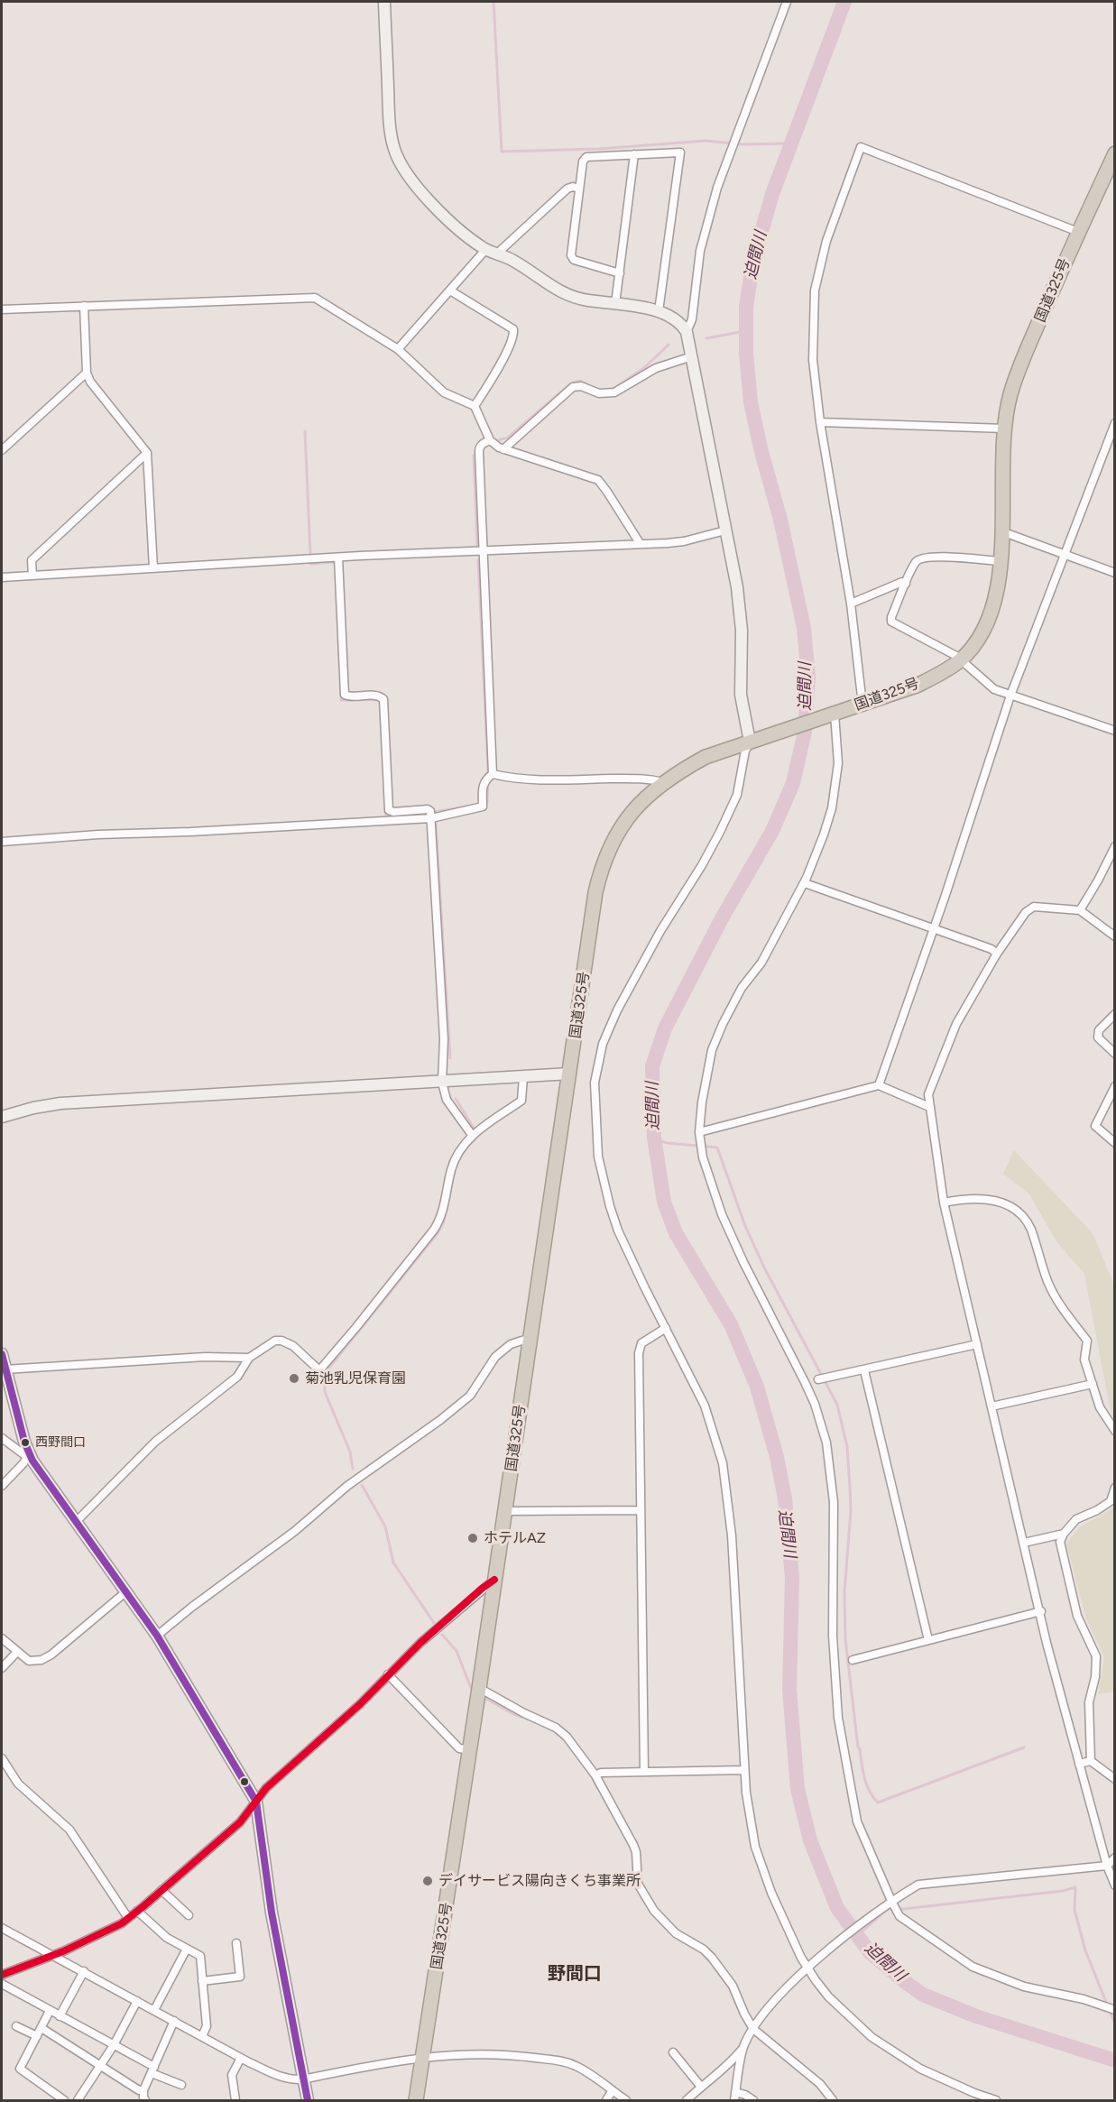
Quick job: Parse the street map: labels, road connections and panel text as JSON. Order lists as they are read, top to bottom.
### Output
{
  "streets": {
    "highway": ["国道325号"]
  },
  "districts": ["野間口"],
  "water": ["迫間川"],
  "places": [
    "菊池乳児保育園",
    "西野間口",
    "ホテルAZ",
    "デイサービス陽向きくち事業所"
  ]
}
